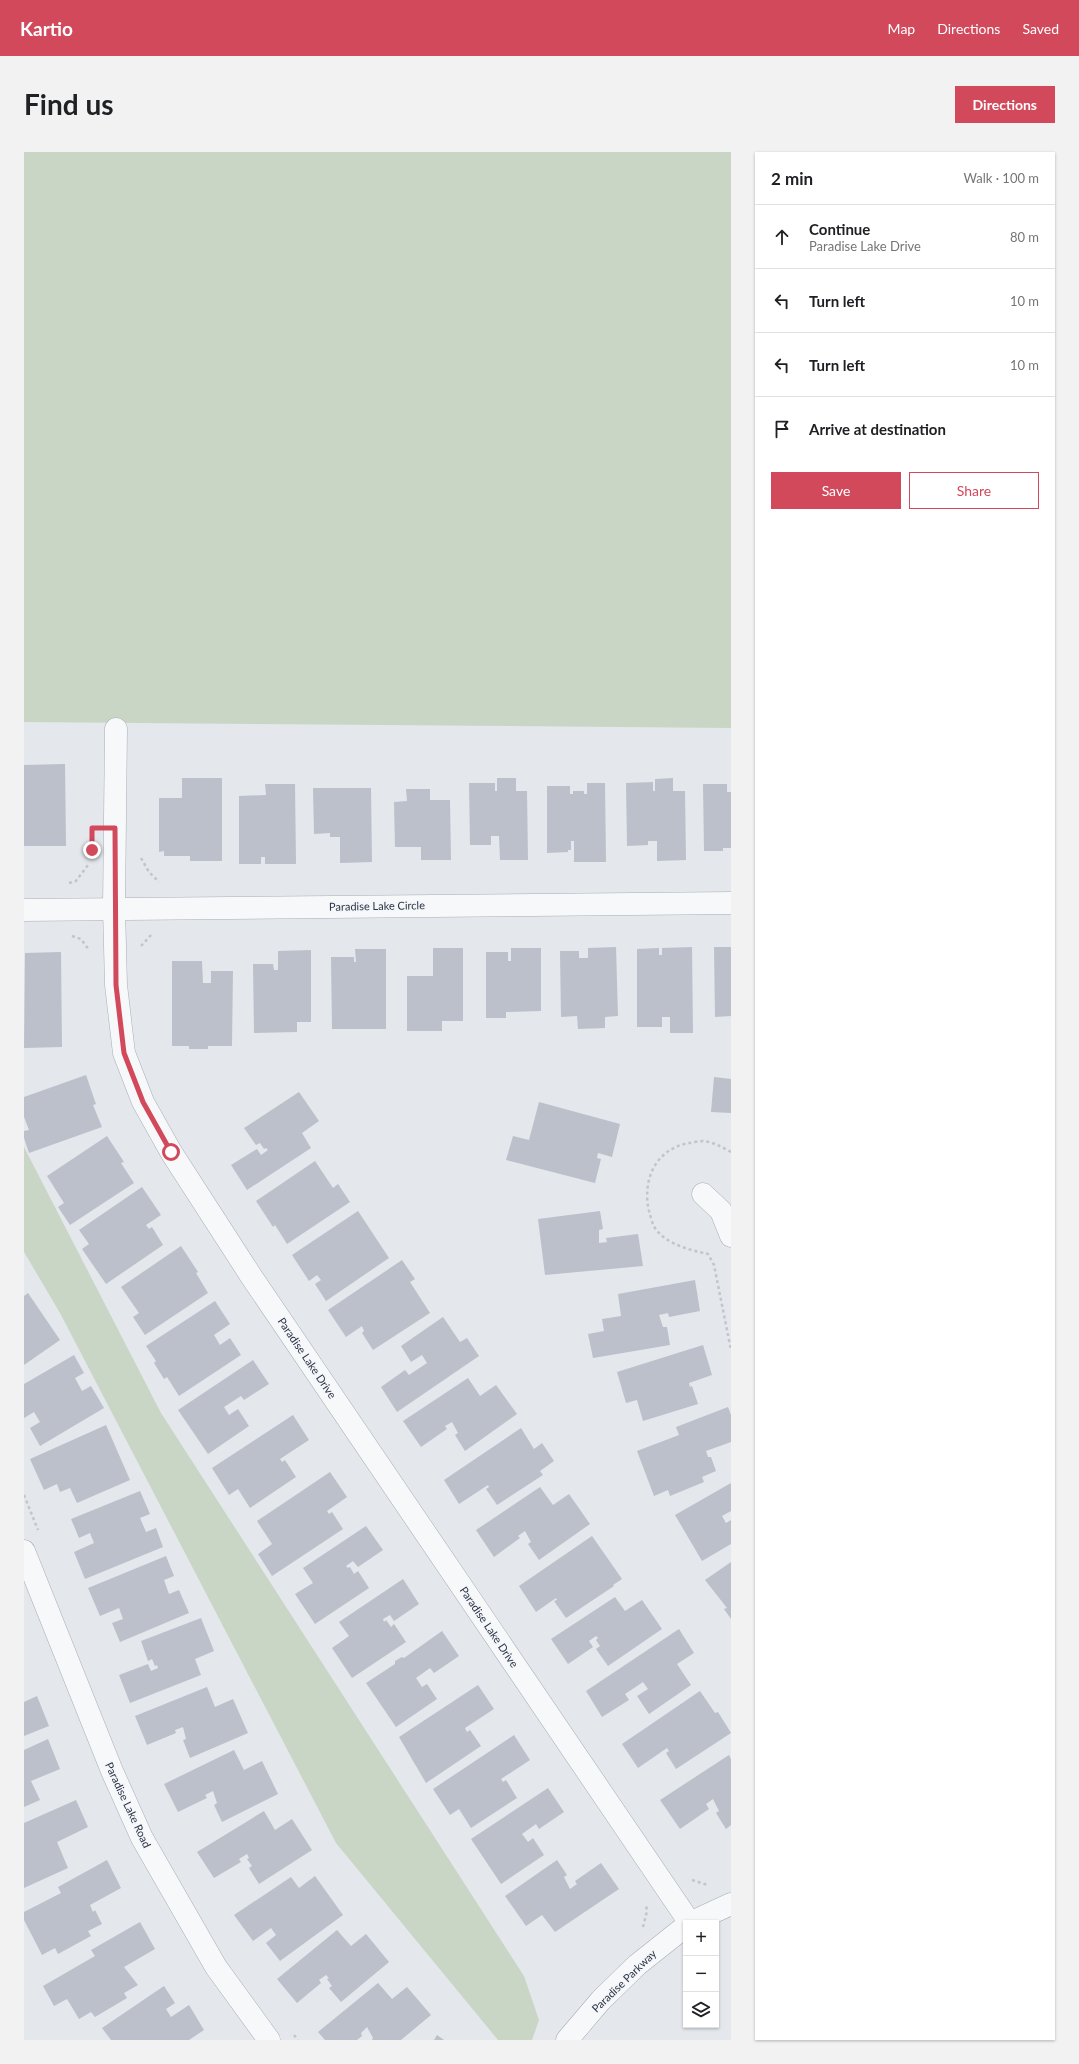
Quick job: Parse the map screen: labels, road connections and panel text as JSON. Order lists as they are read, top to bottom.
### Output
{
  "streets": {
    "street": [
      "Paradise Lake Circle",
      "Paradise Lake Drive",
      "Paradise Lake Road",
      "Paradise Parkway"
    ]
  },
  "crossings": [
    ["Paradise Lake Circle", "Paradise Lake Drive"]
  ],
  "page": {
    "header": "Kartio",
    "nav": ["Map", "Directions", "Saved"],
    "buttons": [
      "Directions",
      ["Save", "Share"]
    ],
    "title": "Find us",
    "heading": ["2 min", "Walk · 100 m"],
    "list": [
      ["Continue", "Paradise Lake Drive", "80 m"],
      ["Turn left", "10 m"],
      ["Turn left", "10 m"],
      "Arrive at destination"
    ],
    "map_buttons": ["+", "−"]
  }
}
